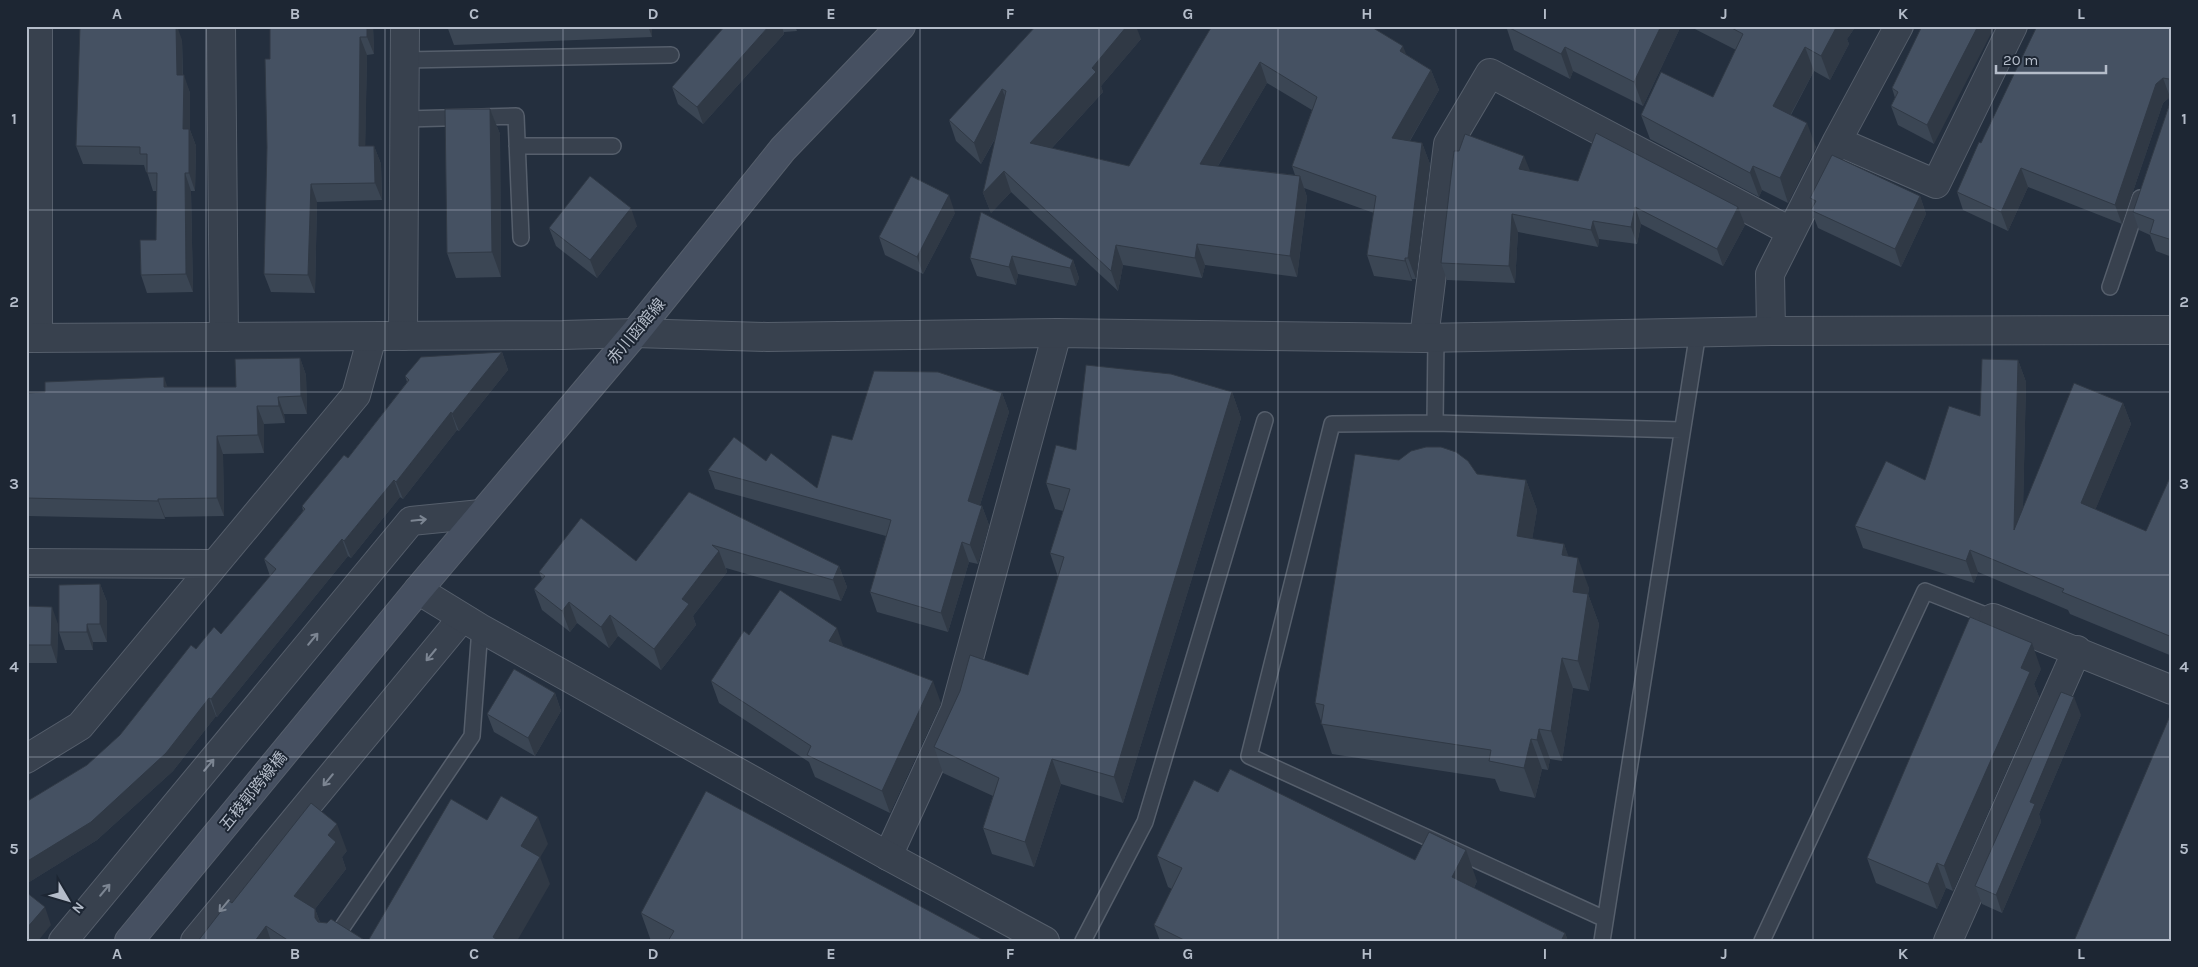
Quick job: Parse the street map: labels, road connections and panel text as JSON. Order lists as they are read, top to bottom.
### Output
{
  "streets": {
    "main road": ["赤川函館線", "五稜郭跨線橋"]
  },
  "crossings": [
    ["赤川函館線", "五稜郭跨線橋"]
  ],
  "scale_bar": "20 m",
  "north": "bottom right",
  "grid": {
    "columns": [
      "A",
      "B",
      "C",
      "D",
      "E",
      "F",
      "G",
      "H",
      "I",
      "J",
      "K",
      "L"
    ],
    "rows": [
      "1",
      "2",
      "3",
      "4",
      "5"
    ]
  }
}
